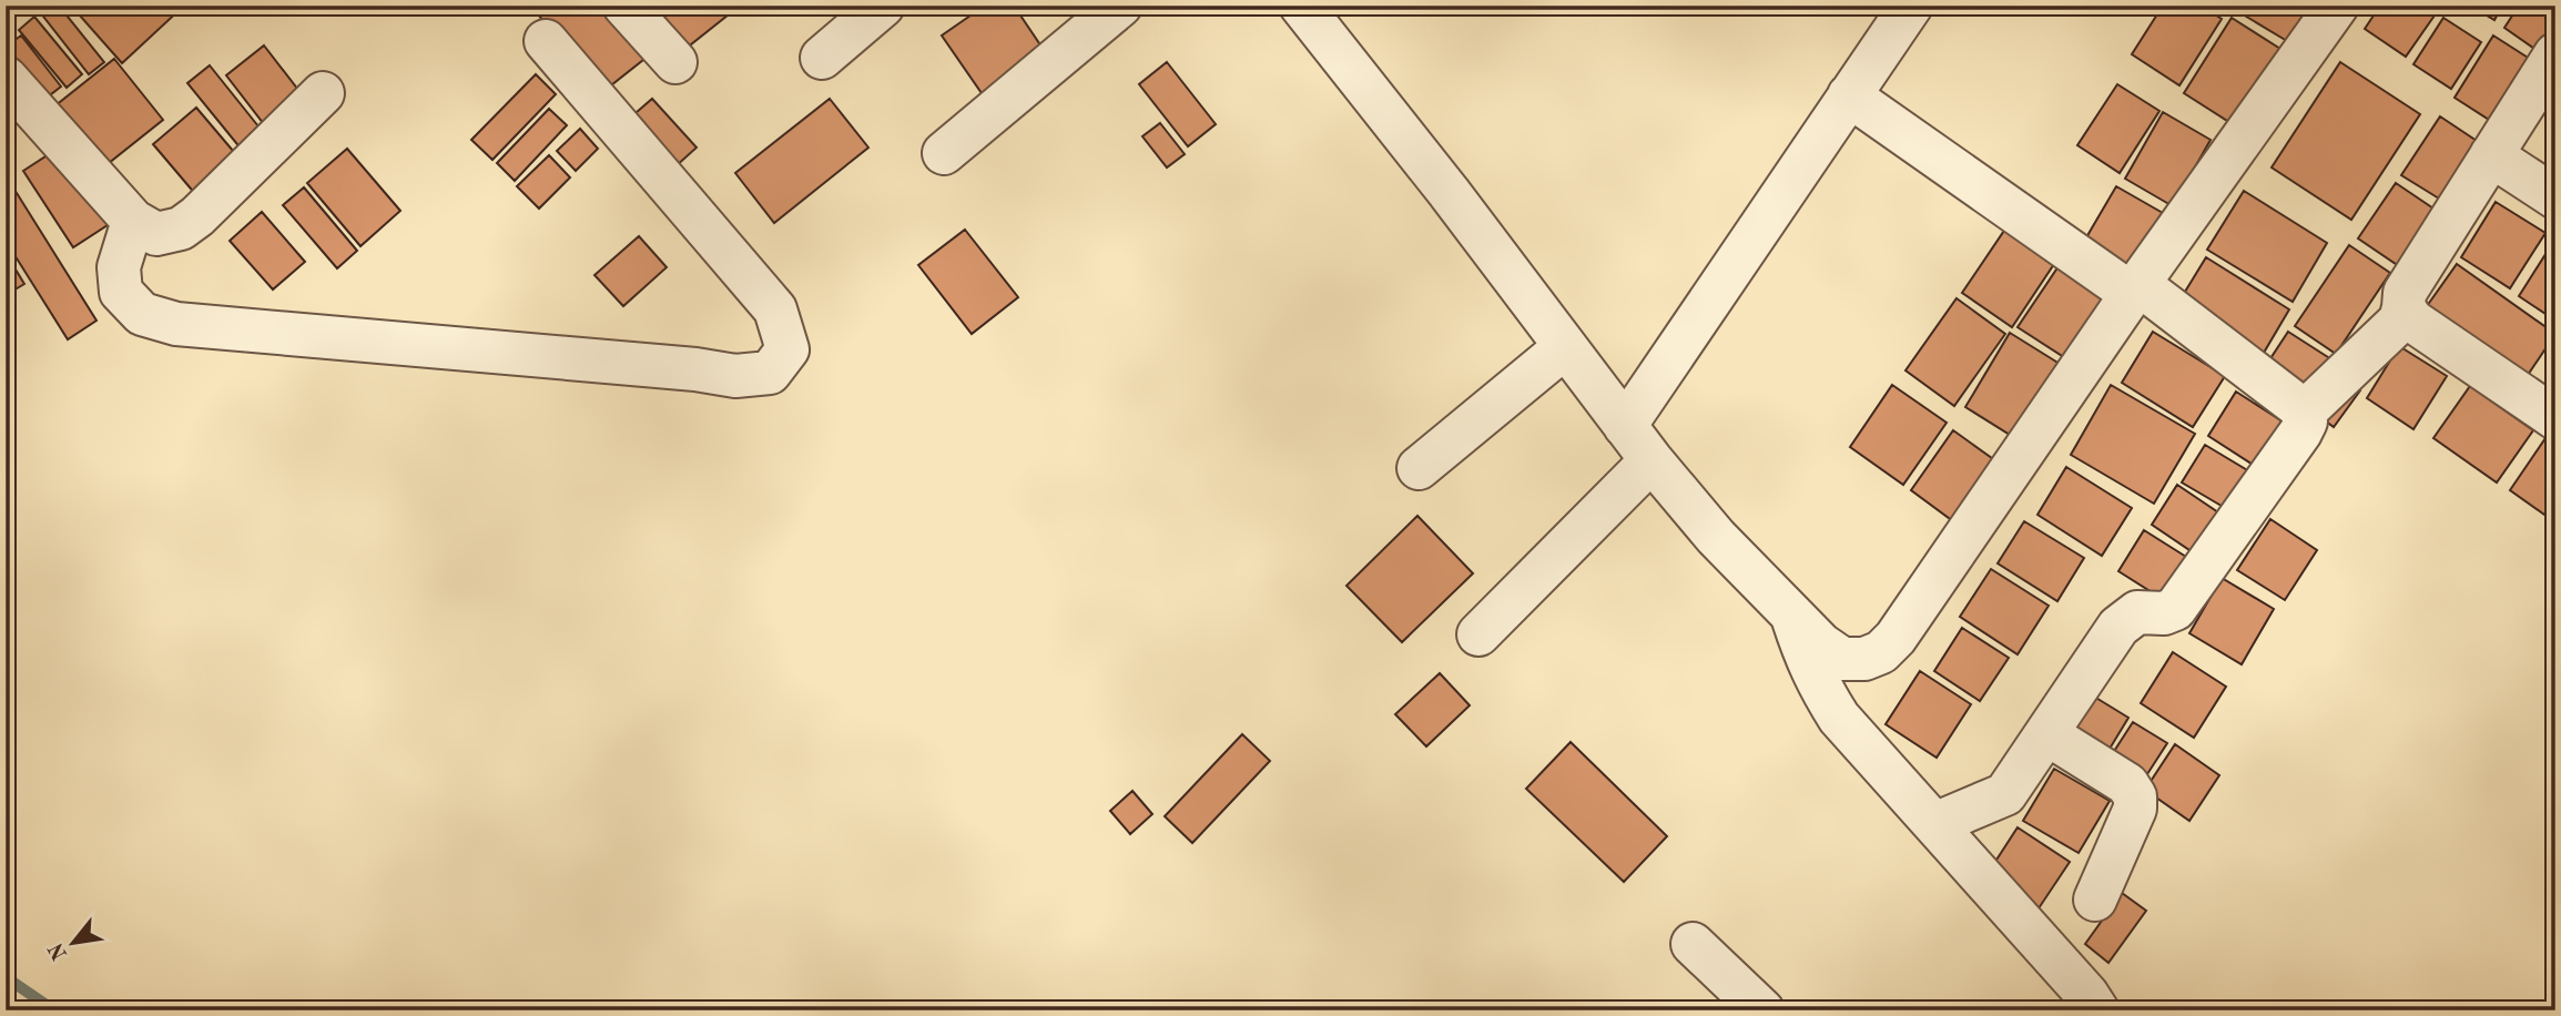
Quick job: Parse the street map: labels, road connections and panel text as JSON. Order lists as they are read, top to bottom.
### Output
{
  "north": "bottom left"
}
